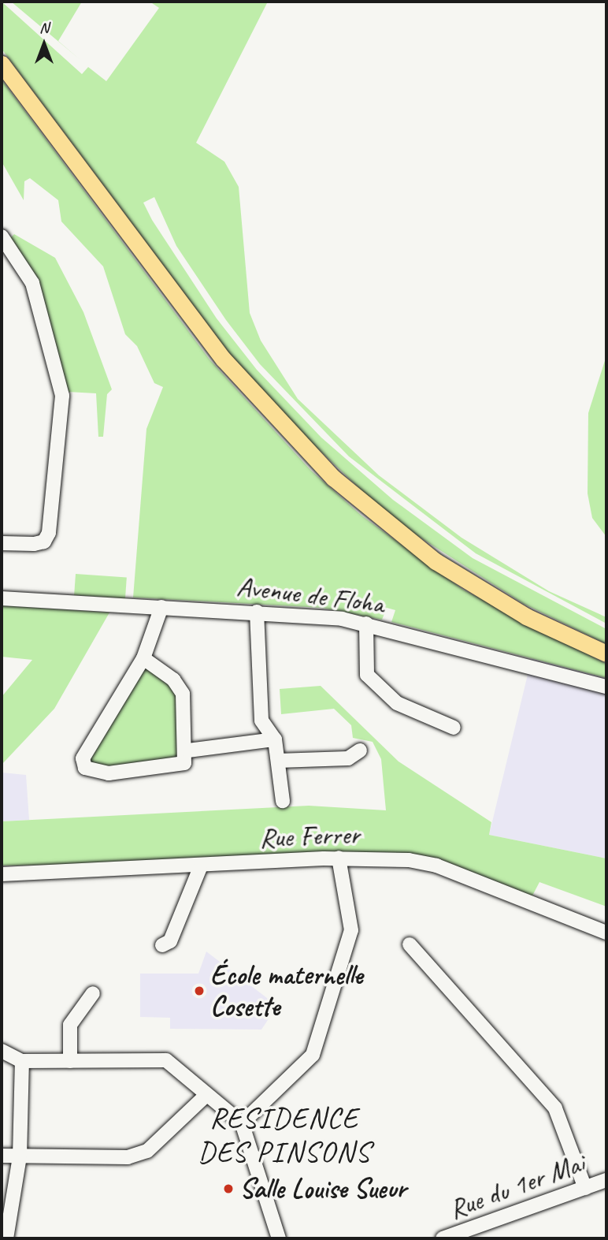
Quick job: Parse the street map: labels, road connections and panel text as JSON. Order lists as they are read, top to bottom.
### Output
{
  "streets": {
    "street": ["Avenue de Floha", "Rue Ferrer", "Rue du 1er Mai"]
  },
  "districts": ["RESIDENCE DES PINSONS"],
  "places": ["École maternelle Cosette", "Salle Louise Sueur"],
  "north": "top"
}
